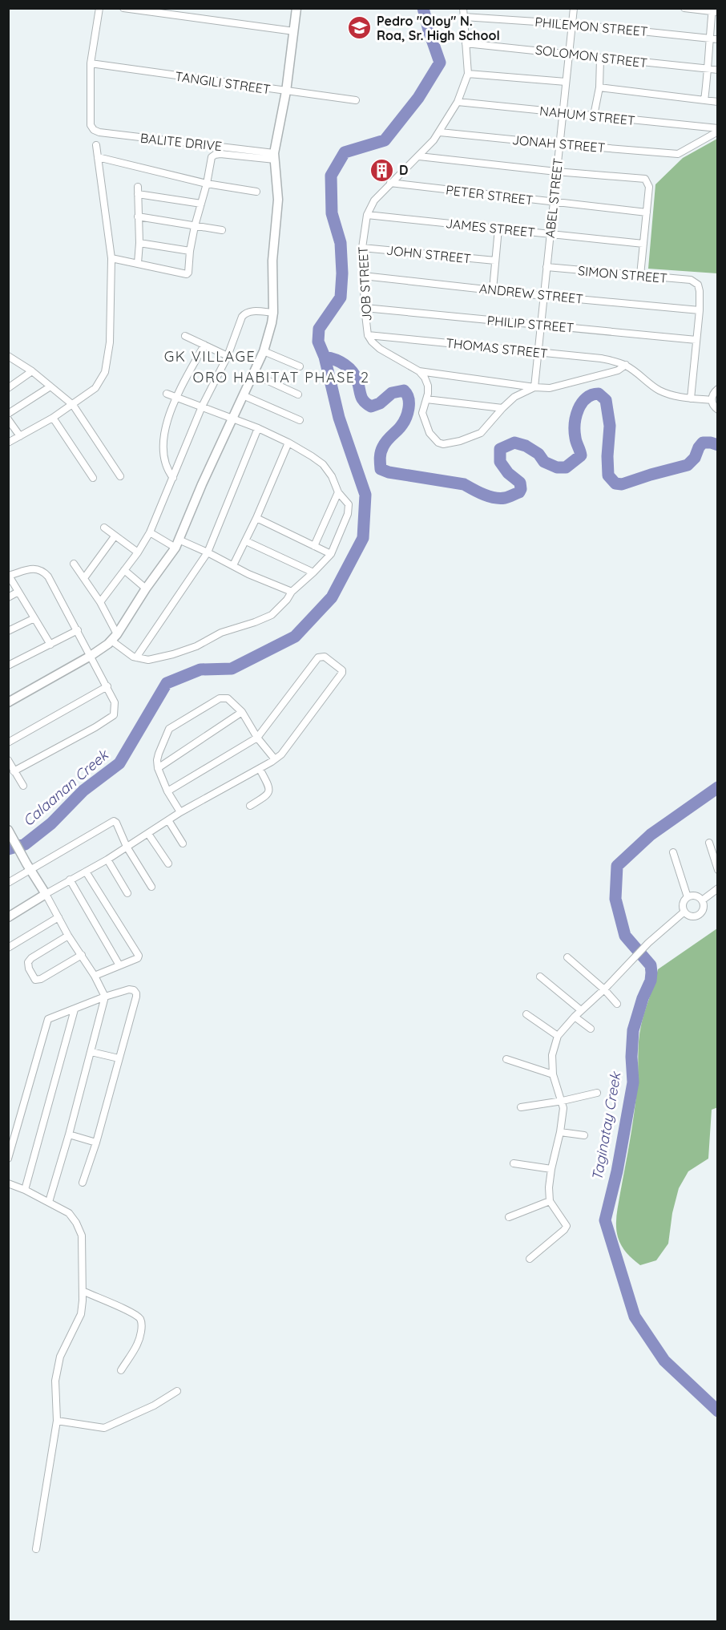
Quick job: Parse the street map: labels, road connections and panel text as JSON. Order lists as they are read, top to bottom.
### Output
{
  "streets": {
    "street": [
      "PHILEMON STREET",
      "SOLOMON STREET",
      "TANGILI STREET",
      "NAHUM STREET",
      "BALITE DRIVE",
      "JONAH STREET",
      "PETER STREET",
      "ABEL STREET",
      "JAMES STREET",
      "JOHN STREET",
      "SIMON STREET",
      "JOB STREET",
      "ANDREW STREET",
      "PHILIP STREET",
      "THOMAS STREET"
    ]
  },
  "crossings": [
    ["PHILEMON STREET", "ABEL STREET"],
    ["PHILEMON STREET", "JOB STREET"],
    ["SOLOMON STREET", "ABEL STREET"],
    ["SOLOMON STREET", "JOB STREET"],
    ["TANGILI STREET", "BALITE DRIVE"],
    ["NAHUM STREET", "JONAH STREET"],
    ["NAHUM STREET", "ABEL STREET"],
    ["NAHUM STREET", "JOB STREET"],
    ["JONAH STREET", "ABEL STREET"],
    ["JONAH STREET", "JOB STREET"],
    ["PETER STREET", "ABEL STREET"],
    ["PETER STREET", "JOB STREET"],
    ["ABEL STREET", "JAMES STREET"],
    ["ABEL STREET", "SIMON STREET"],
    ["ABEL STREET", "ANDREW STREET"],
    ["ABEL STREET", "PHILIP STREET"],
    ["ABEL STREET", "THOMAS STREET"],
    ["JAMES STREET", "JOB STREET"],
    ["JOHN STREET", "JOB STREET"],
    ["SIMON STREET", "ANDREW STREET"],
    ["JOB STREET", "ANDREW STREET"],
    ["JOB STREET", "PHILIP STREET"],
    ["JOB STREET", "THOMAS STREET"]
  ],
  "districts": ["GK VILLAGE", "ORO HABITAT PHASE 2"],
  "water": ["Calaanan Creek", "Taginatay Creek"],
  "places": {
    "school or university": ["Pedro \"Oloy\" N. Roa, Sr. High School"],
    "building": ["D"]
  }
}
